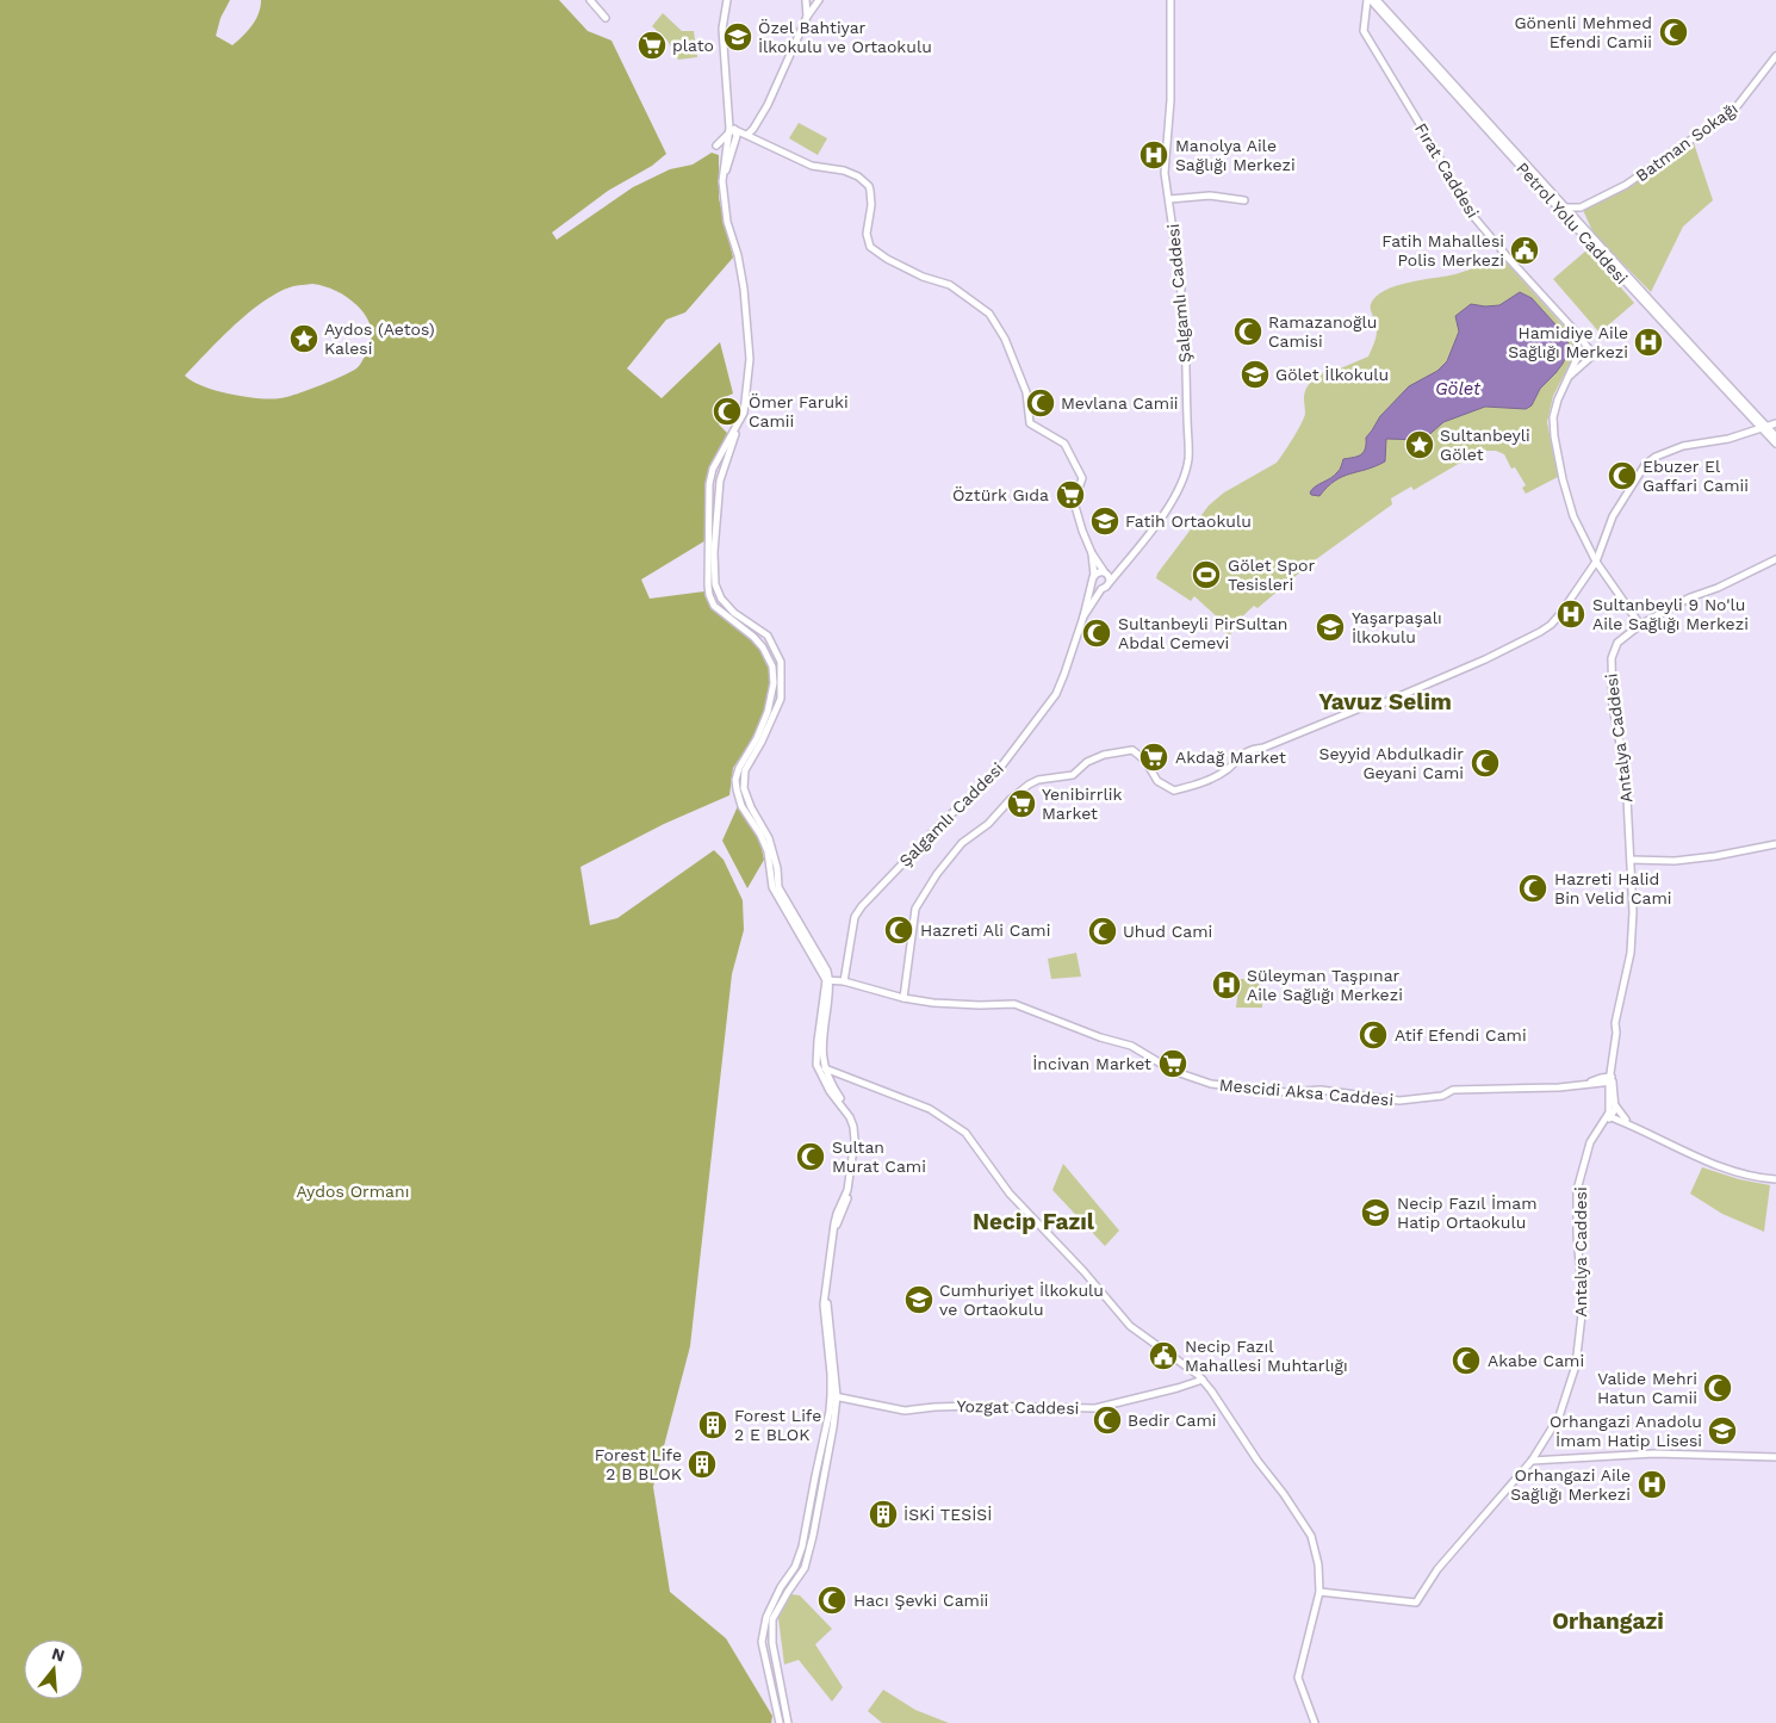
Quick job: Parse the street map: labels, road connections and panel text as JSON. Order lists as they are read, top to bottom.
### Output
{
  "streets": {
    "street": [
      "Batman Sokağı",
      "Fırat Caddesi",
      "Petrol Yolu Caddesi",
      "Şalgamlı Caddesi",
      "Antalya Caddesi",
      "Mescidi Aksa Caddesi",
      "Yozgat Caddesi"
    ]
  },
  "crossings": [
    ["Fırat Caddesi", "Petrol Yolu Caddesi"],
    ["Şalgamlı Caddesi", "Mescidi Aksa Caddesi"],
    ["Antalya Caddesi", "Mescidi Aksa Caddesi"]
  ],
  "districts": ["Yavuz Selim", "Necip Fazıl", "Orhangazi"],
  "water": ["Gölet"],
  "parks": ["Aydos Ormanı"],
  "places": {
    "mosque": [
      "Gönenli Mehmed Efendi Camii",
      "Ramazanoğlu Camisi",
      "Mevlana Camii",
      "Ömer Faruki Camii",
      "Ebuzer El Gaffari Camii",
      "Sultanbeyli PirSultan Abdal Cemevi",
      "Seyyid Abdulkadir Geyani Cami",
      "Hazreti Halid Bin Velid Cami",
      "Hazreti Ali Cami",
      "Uhud Cami",
      "Atif Efendi Cami",
      "Sultan Murat Cami",
      "Akabe Cami",
      "Valide Mehri Hatun Camii",
      "Bedir Cami",
      "Hacı Şevki Camii"
    ],
    "school or university": [
      "Özel Bahtiyar İlkokulu ve Ortaokulu",
      "Gölet İlkokulu",
      "Fatih Ortaokulu",
      "Yaşarpaşalı İlkokulu",
      "Necip Fazıl İmam Hatip Ortaokulu",
      "Cumhuriyet İlkokulu ve Ortaokulu",
      "Orhangazi Anadolu İmam Hatip Lisesi"
    ],
    "supermarket": [
      "plato",
      "Öztürk Gıda",
      "Akdağ Market",
      "Yenibirrlik Market",
      "İncivan Market"
    ],
    "hospital": [
      "Manolya Aile Sağlığı Merkezi",
      "Hamidiye Aile Sağlığı Merkezi",
      "Sultanbeyli 9 No'lu Aile Sağlığı Merkezi",
      "Süleyman Taşpınar Aile Sağlığı Merkezi",
      "Orhangazi Aile Sağlığı Merkezi"
    ],
    "public building": ["Fatih Mahallesi Polis Merkezi", "Necip Fazıl Mahallesi Muhtarlığı"],
    "place": ["Aydos (Aetos) Kalesi", "Sultanbeyli Gölet"],
    "sports": ["Gölet Spor Tesisleri"],
    "building": ["Forest Life 2 E BLOK", "Forest Life 2 B BLOK", "İSKİ TESİSİ"]
  },
  "north": "top"
}
